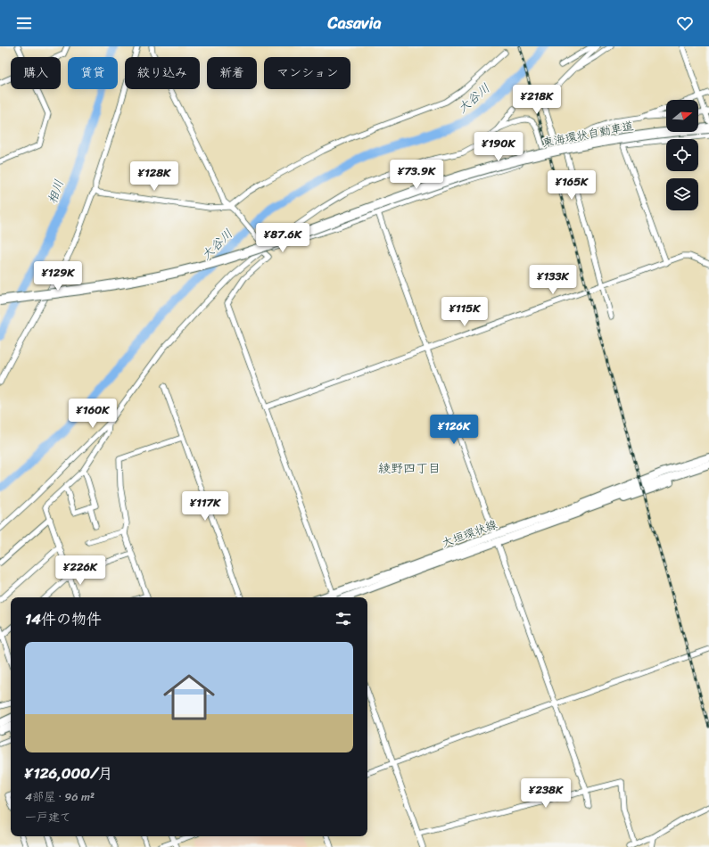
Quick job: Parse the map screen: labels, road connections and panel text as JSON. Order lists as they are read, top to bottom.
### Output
{
  "streets": {
    "highway": ["東海環状自動車道"],
    "main road": ["大垣環状線"]
  },
  "districts": ["綾野四丁目"],
  "water": ["大谷川", "相川"],
  "north": "right",
  "page": {
    "header": "Casavia",
    "chip": [
      "購入",
      "賃貸",
      "絞り込み",
      "新着",
      "マンション"
    ],
    "price": [
      "¥218K",
      "¥190K",
      "¥73.9K",
      "¥128K",
      "¥165K",
      "¥87.6K",
      "¥129K",
      "¥133K",
      "¥115K",
      "¥160K",
      "¥126K",
      "¥117K",
      "¥226K",
      "¥238K"
    ],
    "heading": "14件の物件",
    "list": [
      {
        "name": "¥126,000/月",
        "note": "4部屋 · 96 m² · 一戸建て"
      }
    ]
  }
}
